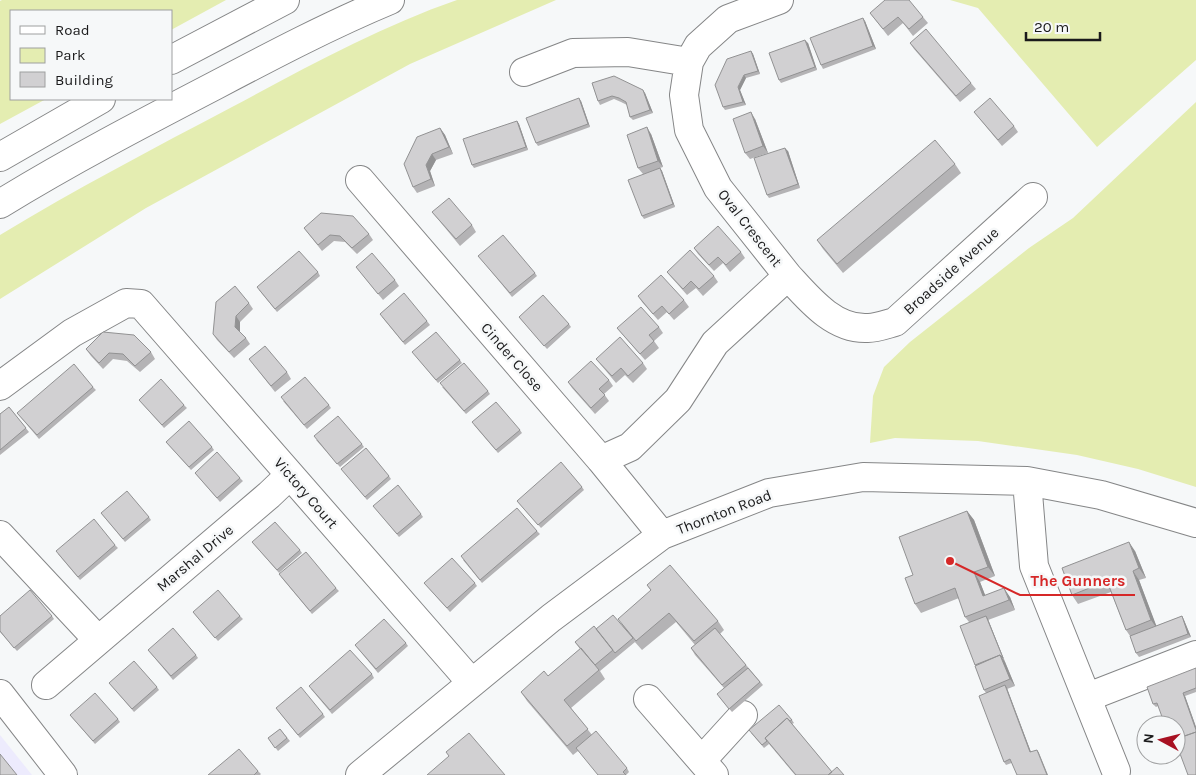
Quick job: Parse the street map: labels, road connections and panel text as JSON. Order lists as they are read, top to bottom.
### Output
{
  "streets": {
    "main road": [
      "Oval Crescent",
      "Broadside Avenue",
      "Cinder Close",
      "Victory Court",
      "Thornton Road",
      "Marshal Drive"
    ]
  },
  "crossings": [
    ["Oval Crescent", "Broadside Avenue"],
    ["Oval Crescent", "Cinder Close"],
    ["Cinder Close", "Thornton Road"],
    ["Victory Court", "Thornton Road"],
    ["Victory Court", "Marshal Drive"]
  ],
  "places": ["The Gunners"],
  "legend": ["Road", "Park", "Building"],
  "scale_bar": "20 m",
  "north": "left"
}
